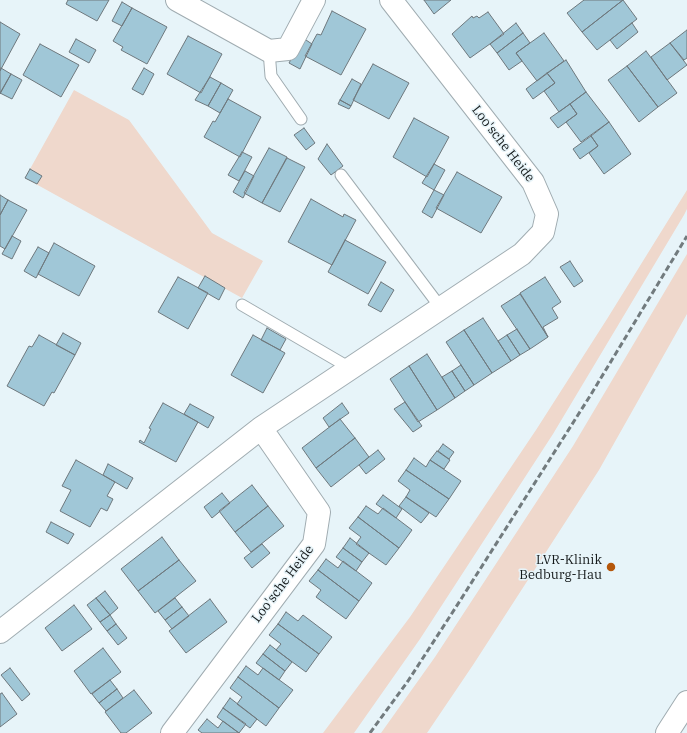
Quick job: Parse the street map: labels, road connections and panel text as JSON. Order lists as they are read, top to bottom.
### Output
{
  "streets": {
    "street": ["Loo'sche Heide"]
  },
  "places": ["LVR-Klinik Bedburg-Hau"]
}
